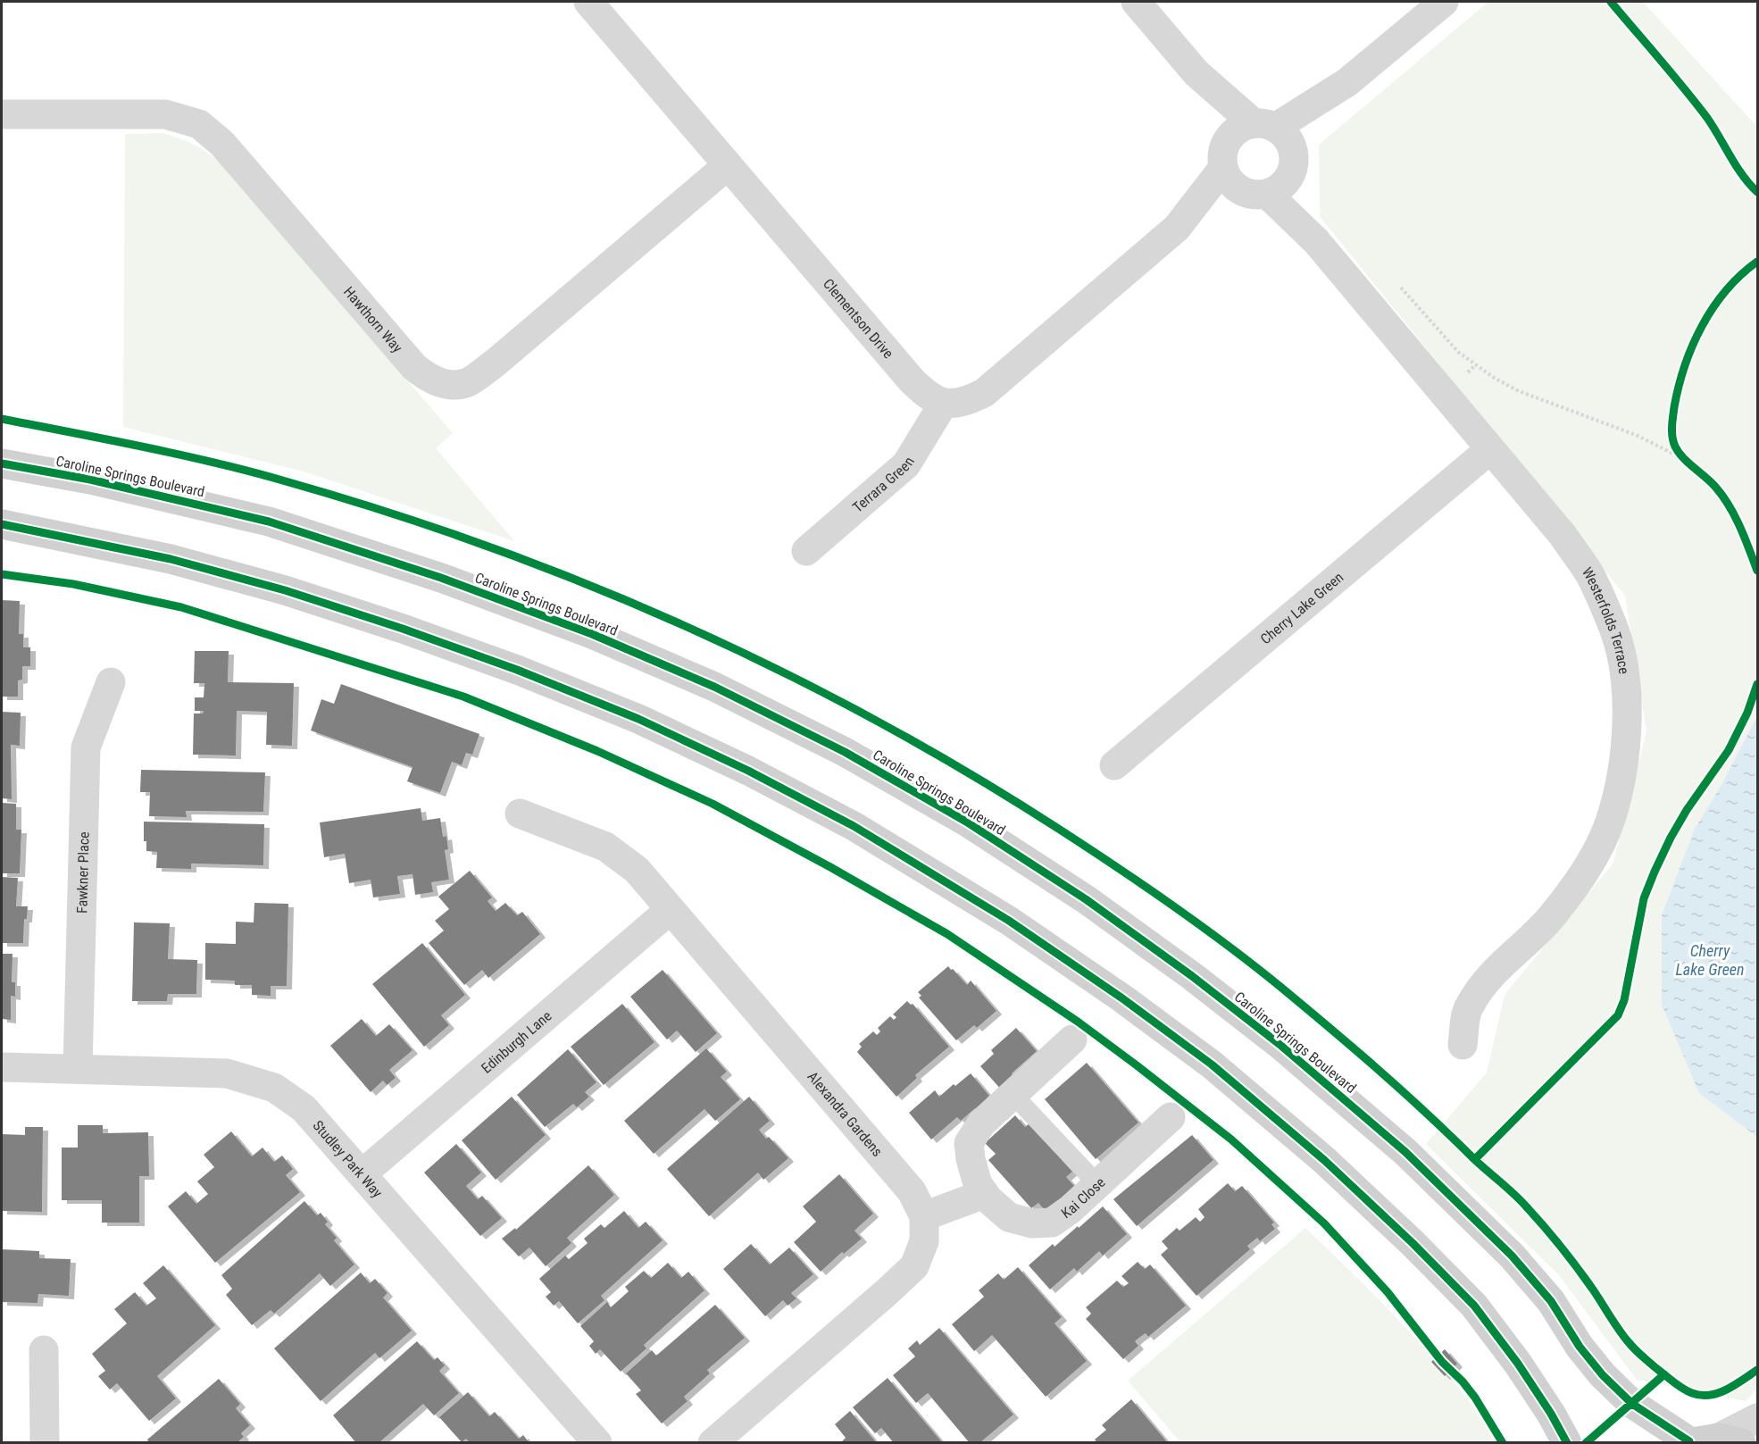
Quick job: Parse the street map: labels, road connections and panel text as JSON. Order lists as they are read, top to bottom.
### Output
{
  "streets": {
    "main road": ["Caroline Springs Boulevard"],
    "street": [
      "Hawthorn Way",
      "Clementson Drive",
      "Terrara Green",
      "Cherry Lake Green",
      "Westerfolds Terrace",
      "Fawkner Place",
      "Edinburgh Lane",
      "Alexandra Gardens",
      "Studley Park Way",
      "Kai Close"
    ]
  },
  "crossings": [
    ["Hawthorn Way", "Clementson Drive"],
    ["Clementson Drive", "Terrara Green"],
    ["Cherry Lake Green", "Westerfolds Terrace"],
    ["Fawkner Place", "Studley Park Way"],
    ["Edinburgh Lane", "Alexandra Gardens"],
    ["Edinburgh Lane", "Studley Park Way"]
  ],
  "water": ["Cherry Lake Green"]
}
